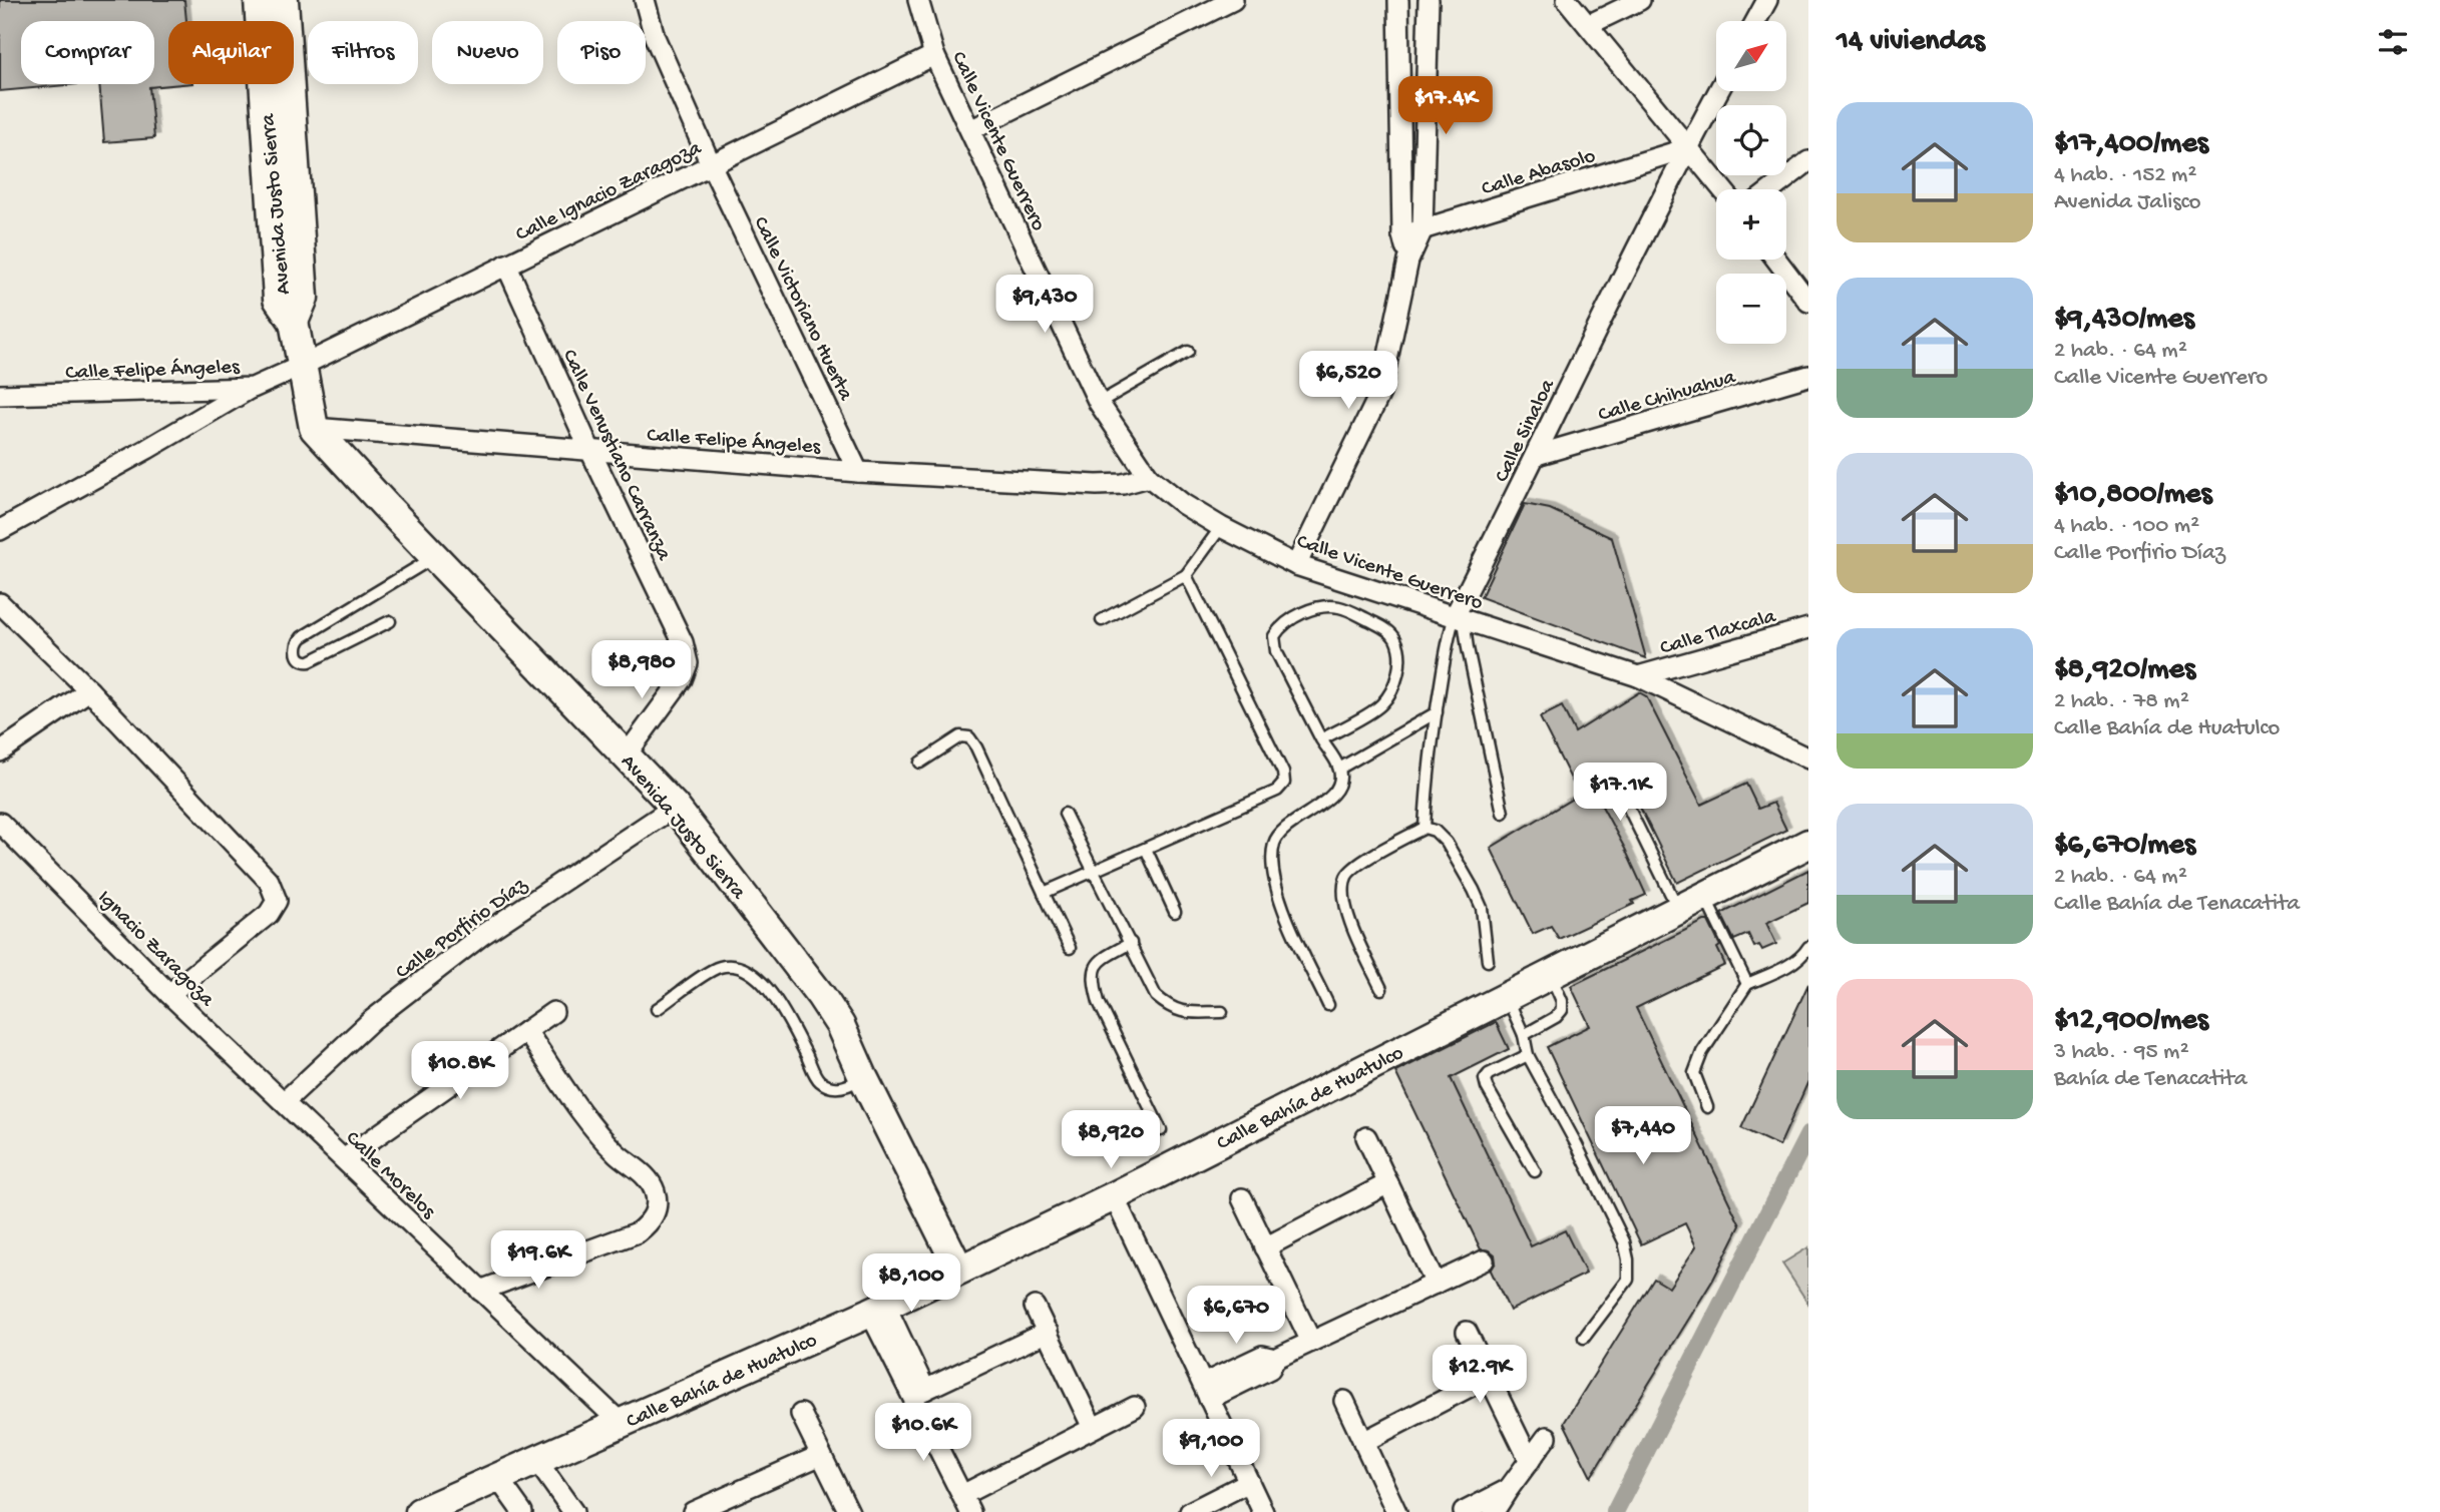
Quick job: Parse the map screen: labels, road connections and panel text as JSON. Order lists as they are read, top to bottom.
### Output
{
  "streets": {
    "street": [
      "Calle Vicente Guerrero",
      "Calle Abasolo",
      "Calle Ignacio Zaragoza",
      "Avenida Justo Sierra",
      "Calle Victoriano Huerta",
      "Calle Felipe Ángeles",
      "Calle Chihuahua",
      "Calle Sinaloa",
      "Calle Venustiano Carranza",
      "Calle Tlaxcala",
      "Calle Porfirio Díaz",
      "Ignacio Zaragoza",
      "Calle Bahía de Huatulco",
      "Calle Morelos"
    ]
  },
  "crossings": [
    ["Calle Vicente Guerrero", "Calle Ignacio Zaragoza"],
    ["Calle Vicente Guerrero", "Calle Felipe Ángeles"],
    ["Calle Vicente Guerrero", "Calle Sinaloa"],
    ["Calle Vicente Guerrero", "Calle Tlaxcala"],
    ["Calle Abasolo", "Calle Sinaloa"],
    ["Calle Ignacio Zaragoza", "Avenida Justo Sierra"],
    ["Calle Ignacio Zaragoza", "Calle Victoriano Huerta"],
    ["Calle Ignacio Zaragoza", "Calle Felipe Ángeles"],
    ["Calle Ignacio Zaragoza", "Calle Venustiano Carranza"],
    ["Avenida Justo Sierra", "Calle Felipe Ángeles"],
    ["Avenida Justo Sierra", "Calle Venustiano Carranza"],
    ["Avenida Justo Sierra", "Calle Porfirio Díaz"],
    ["Avenida Justo Sierra", "Calle Bahía de Huatulco"],
    ["Calle Victoriano Huerta", "Calle Felipe Ángeles"],
    ["Calle Felipe Ángeles", "Calle Venustiano Carranza"],
    ["Calle Chihuahua", "Calle Sinaloa"],
    ["Calle Porfirio Díaz", "Ignacio Zaragoza"],
    ["Calle Porfirio Díaz", "Calle Morelos"],
    ["Ignacio Zaragoza", "Calle Morelos"],
    ["Calle Bahía de Huatulco", "Calle Morelos"]
  ],
  "north": "top right",
  "page": {
    "heading": "14 viviendas",
    "map_buttons": ["+", "−"],
    "chip": [
      "Comprar",
      "Alquilar",
      "Filtros",
      "Nuevo",
      "Piso"
    ],
    "price": [
      "$17.4K",
      "$9,430",
      "$6,520",
      "$8,980",
      "$17.1K",
      "$10.8K",
      "$7,440",
      "$8,920",
      "$19.6K",
      "$8,100",
      "$6,670",
      "$12.9K",
      "$10.6K",
      "$9,100"
    ],
    "list": [
      {
        "name": "$17,400/mes",
        "note": "4 hab. · 152 m² · Avenida Jalisco"
      },
      {
        "name": "$9,430/mes",
        "note": "2 hab. · 64 m² · Calle Vicente Guerrero"
      },
      {
        "name": "$10,800/mes",
        "note": "4 hab. · 100 m² · Calle Porfirio Díaz"
      },
      {
        "name": "$8,920/mes",
        "note": "2 hab. · 78 m² · Calle Bahía de Huatulco"
      },
      {
        "name": "$6,670/mes",
        "note": "2 hab. · 64 m² · Calle Bahía de Tenacatita"
      },
      {
        "name": "$12,900/mes",
        "note": "3 hab. · 95 m² · Bahía de Tenacatita"
      }
    ]
  }
}
